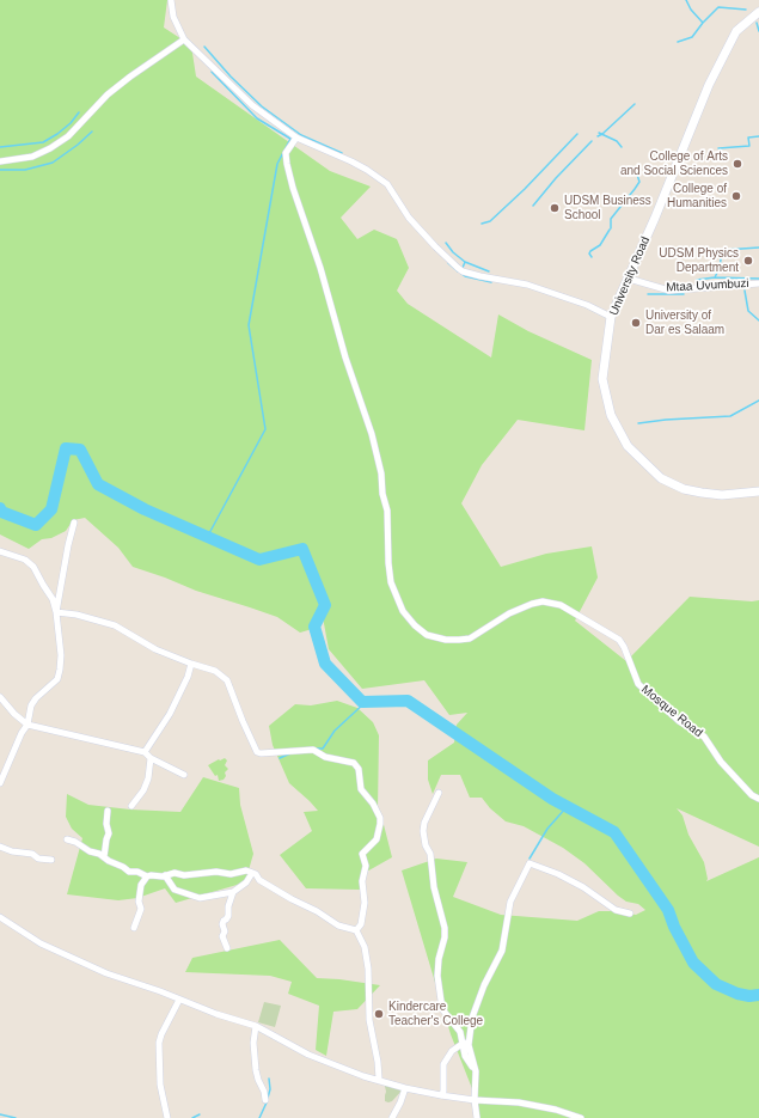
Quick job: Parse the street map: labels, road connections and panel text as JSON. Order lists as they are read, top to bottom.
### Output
{
  "streets": {
    "street": ["University Road", "Mtaa Uvumbuzi", "Mosque Road"]
  },
  "crossings": [
    ["University Road", "Mtaa Uvumbuzi"]
  ],
  "places": [
    "College of Arts and Social Sciences",
    "College of Humanities",
    "UDSM Business School",
    "UDSM Physics Department",
    "University of Dar es Salaam",
    "Kindercare Teacher's College"
  ]
}
